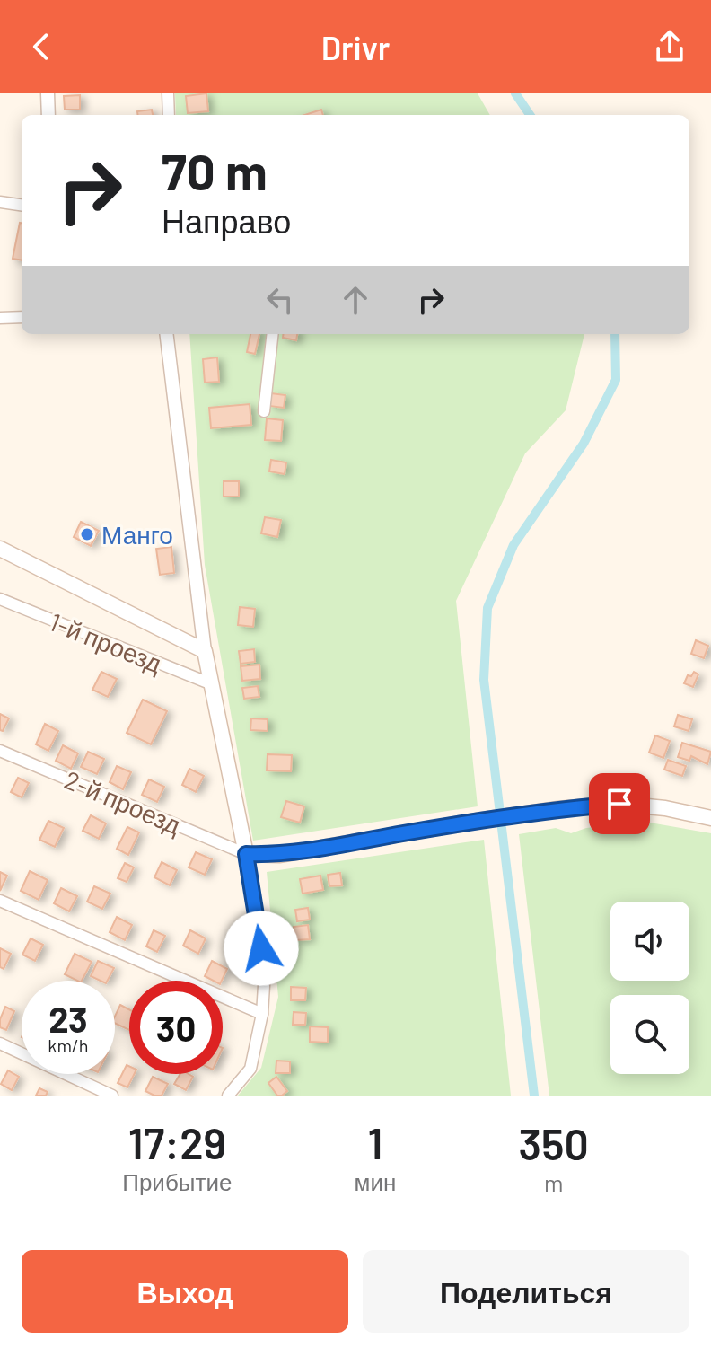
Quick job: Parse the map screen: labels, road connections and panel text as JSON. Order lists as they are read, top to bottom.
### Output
{
  "streets": {
    "street": ["1-й проезд", "2-й проезд"]
  },
  "places": ["Манго"],
  "page": {
    "header": "Drivr",
    "turn": ["70 m", "Направо"],
    "speed": "23 km/h",
    "limit": "30",
    "eta": [
      "17:29",
      "Прибытие",
      "1",
      "мин",
      "350",
      "m"
    ],
    "buttons": ["Выход", "Поделиться"]
  }
}
